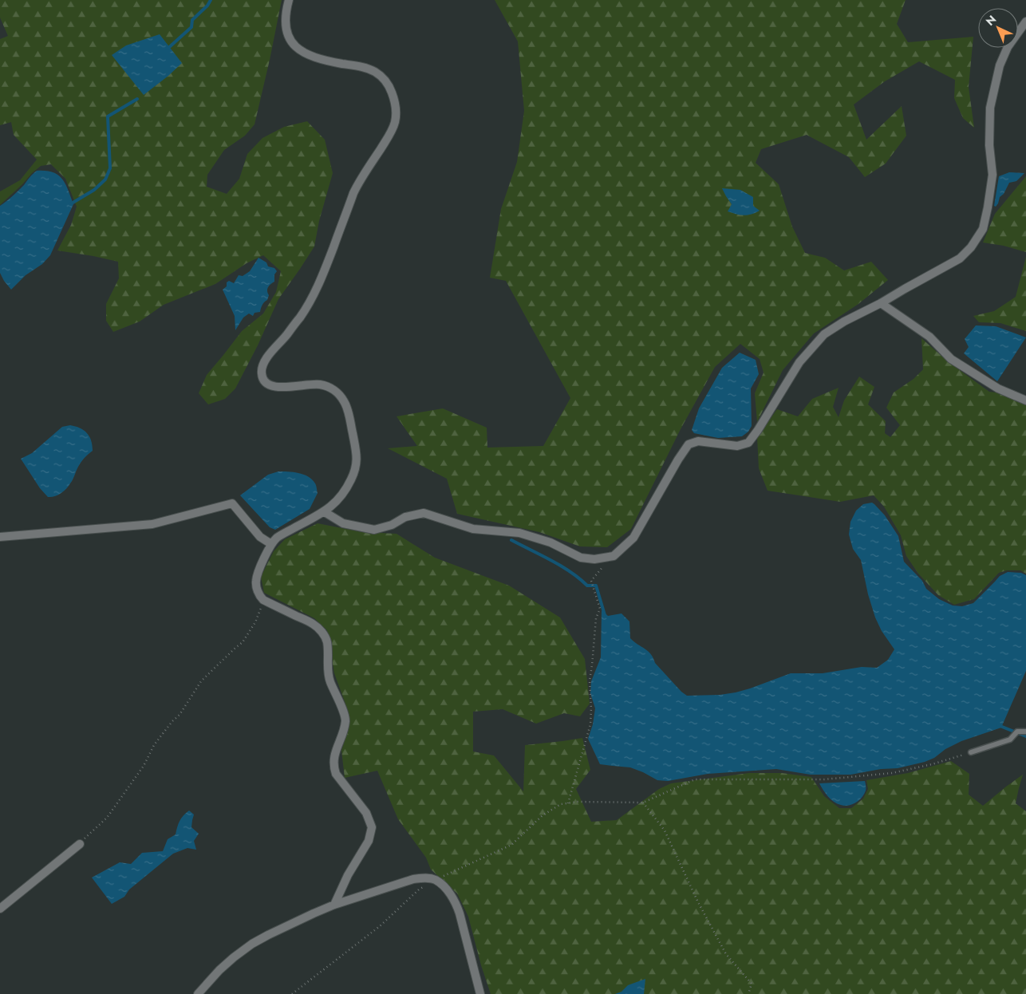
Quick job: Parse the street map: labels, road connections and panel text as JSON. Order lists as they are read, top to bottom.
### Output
{
  "north": "top left"
}
